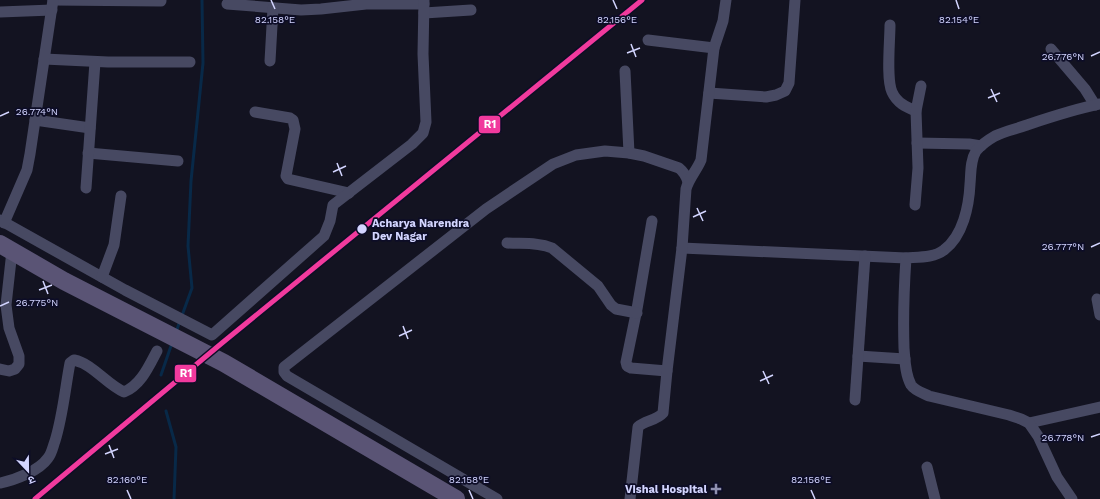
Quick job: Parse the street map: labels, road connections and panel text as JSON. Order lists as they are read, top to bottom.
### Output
{
  "places": {
    "other": ["Acharya Narendra Dev Nagar"],
    "health": ["Vishal Hospital"]
  },
  "lines": ["transit line R1"],
  "north": "bottom",
  "coordinates": [
    "82.154°E",
    "82.158°E",
    "82.156°E",
    "26.776°N",
    "26.774°N",
    "26.777°N",
    "26.775°N",
    "26.778°N",
    "82.160°E"
  ]
}
